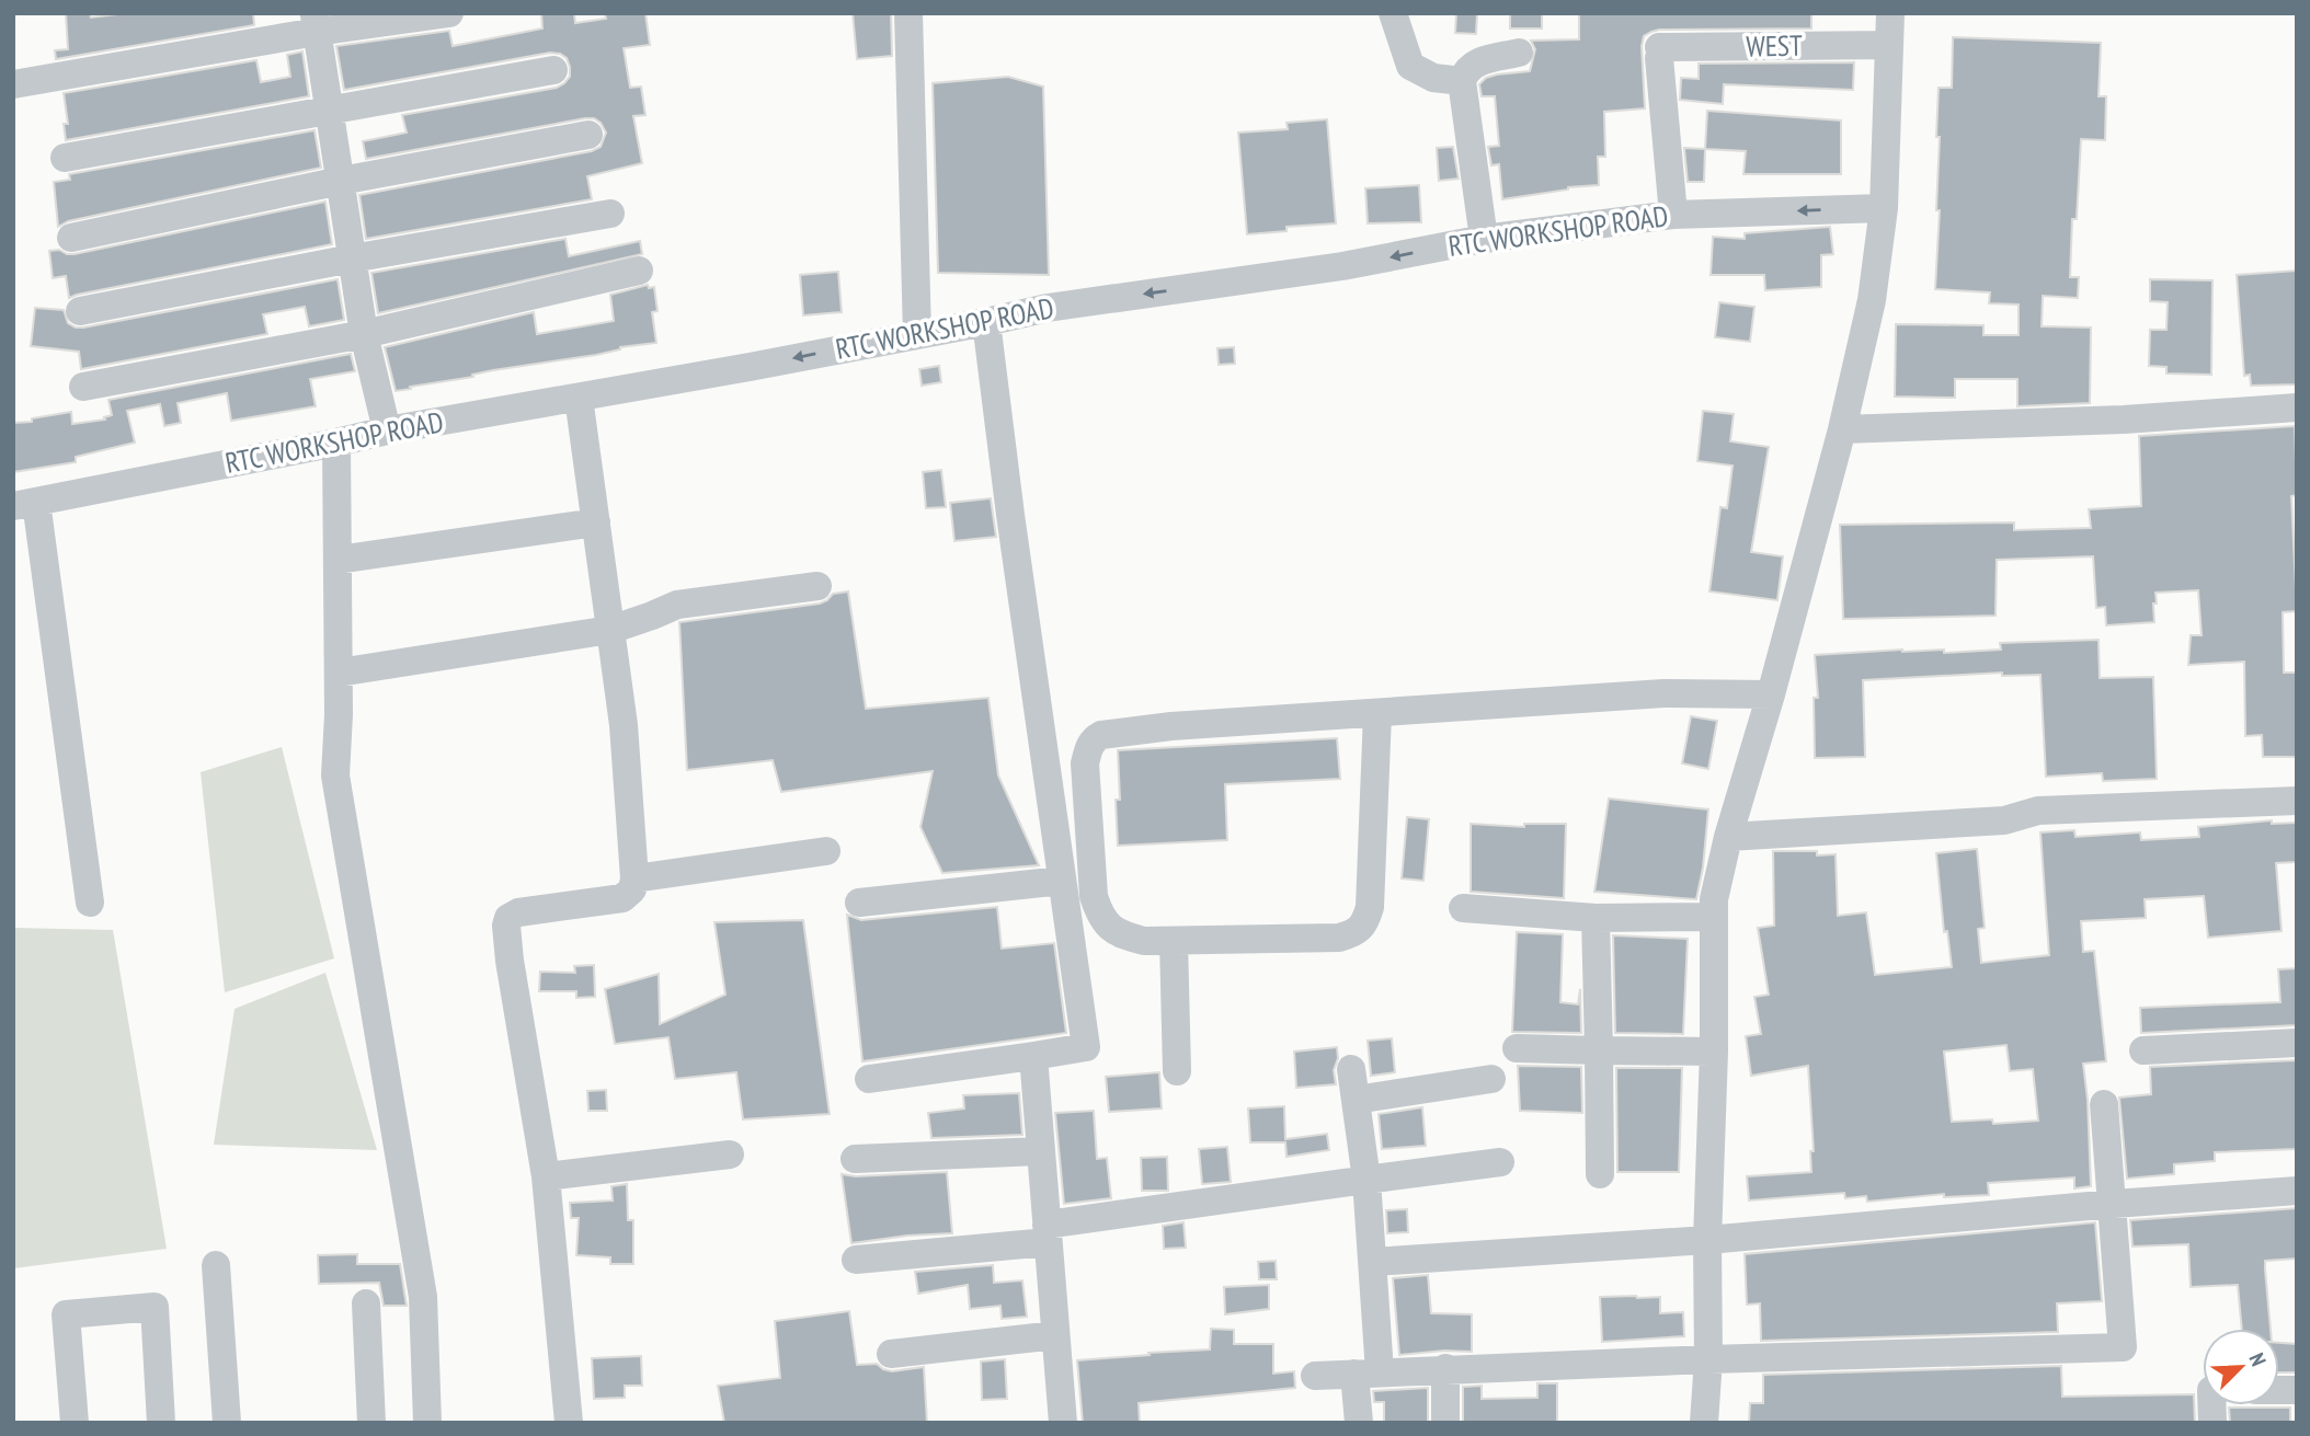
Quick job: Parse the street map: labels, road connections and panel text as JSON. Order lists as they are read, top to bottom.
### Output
{
  "streets": {
    "street": ["WEST", "RTC WORKSHOP ROAD"]
  },
  "crossings": [
    ["WEST", "RTC WORKSHOP ROAD"]
  ],
  "north": "top right"
}
